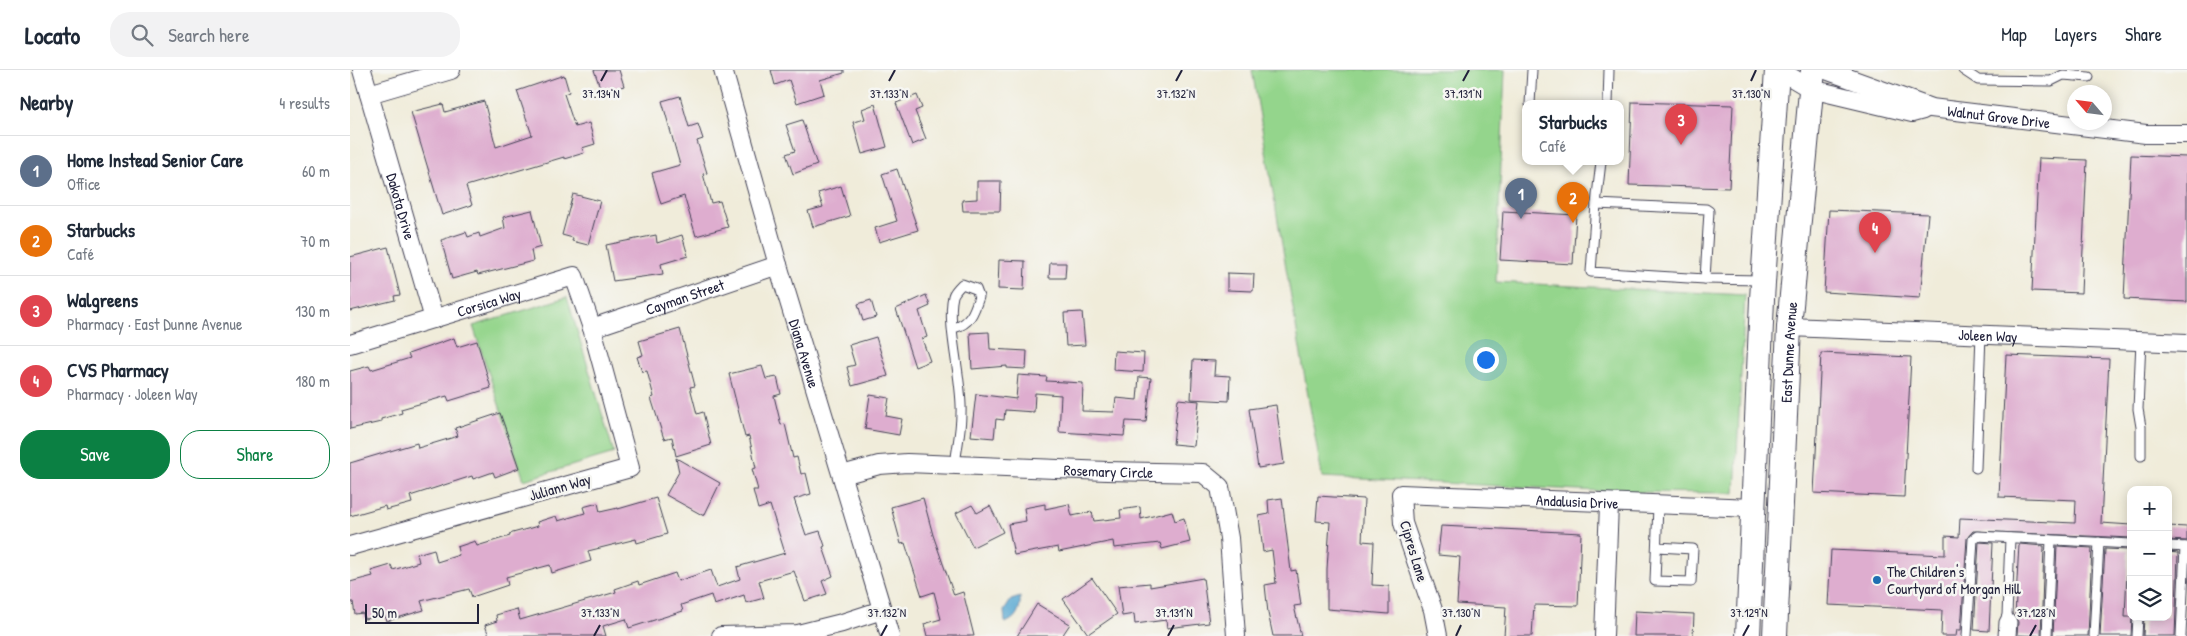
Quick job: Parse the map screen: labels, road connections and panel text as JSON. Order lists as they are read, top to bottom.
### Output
{
  "streets": {
    "main road": ["East Dunne Avenue"],
    "street": [
      "Walnut Grove Drive",
      "Dakota Drive",
      "Cayman Street",
      "Corsica Way",
      "Joleen Way",
      "Diana Avenue",
      "Rosemary Circle",
      "Juliann Way",
      "Andalusia Drive",
      "Cipres Lane"
    ]
  },
  "crossings": [
    ["Walnut Grove Drive", "East Dunne Avenue"],
    ["Dakota Drive", "Corsica Way"],
    ["Cayman Street", "Corsica Way"],
    ["Cayman Street", "Diana Avenue"],
    ["Cayman Street", "Juliann Way"],
    ["Corsica Way", "Juliann Way"],
    ["Joleen Way", "East Dunne Avenue"],
    ["Diana Avenue", "Rosemary Circle"],
    ["East Dunne Avenue", "Andalusia Drive"],
    ["Andalusia Drive", "Cipres Lane"]
  ],
  "places": ["The Children's Courtyard of Morgan Hill"],
  "scale_bar": "50 m",
  "north": "top left",
  "page": {
    "header": "Locato",
    "search": "Search here",
    "nav": ["Map", "Layers", "Share"],
    "heading": ["Nearby", "4 results"],
    "popup": ["Starbucks", "Café"],
    "pins": [
      "3",
      "1",
      "2",
      "4"
    ],
    "list": [
      {
        "mark": "1",
        "name": "Home Instead Senior Care",
        "note": "Office",
        "value": "60 m"
      },
      {
        "mark": "2",
        "name": "Starbucks",
        "note": "Café",
        "value": "70 m"
      },
      {
        "mark": "3",
        "name": "Walgreens",
        "note": "Pharmacy · East Dunne Avenue",
        "value": "130 m"
      },
      {
        "mark": "4",
        "name": "CVS Pharmacy",
        "note": "Pharmacy · Joleen Way",
        "value": "180 m"
      }
    ],
    "buttons": ["Save", "Share"],
    "map_buttons": ["+", "−"],
    "scale": "50 m"
  },
  "coordinates": [
    "37.134°N",
    "37.133°N",
    "37.132°N",
    "37.131°N",
    "37.130°N",
    "37.129°N",
    "37.128°N"
  ]
}
